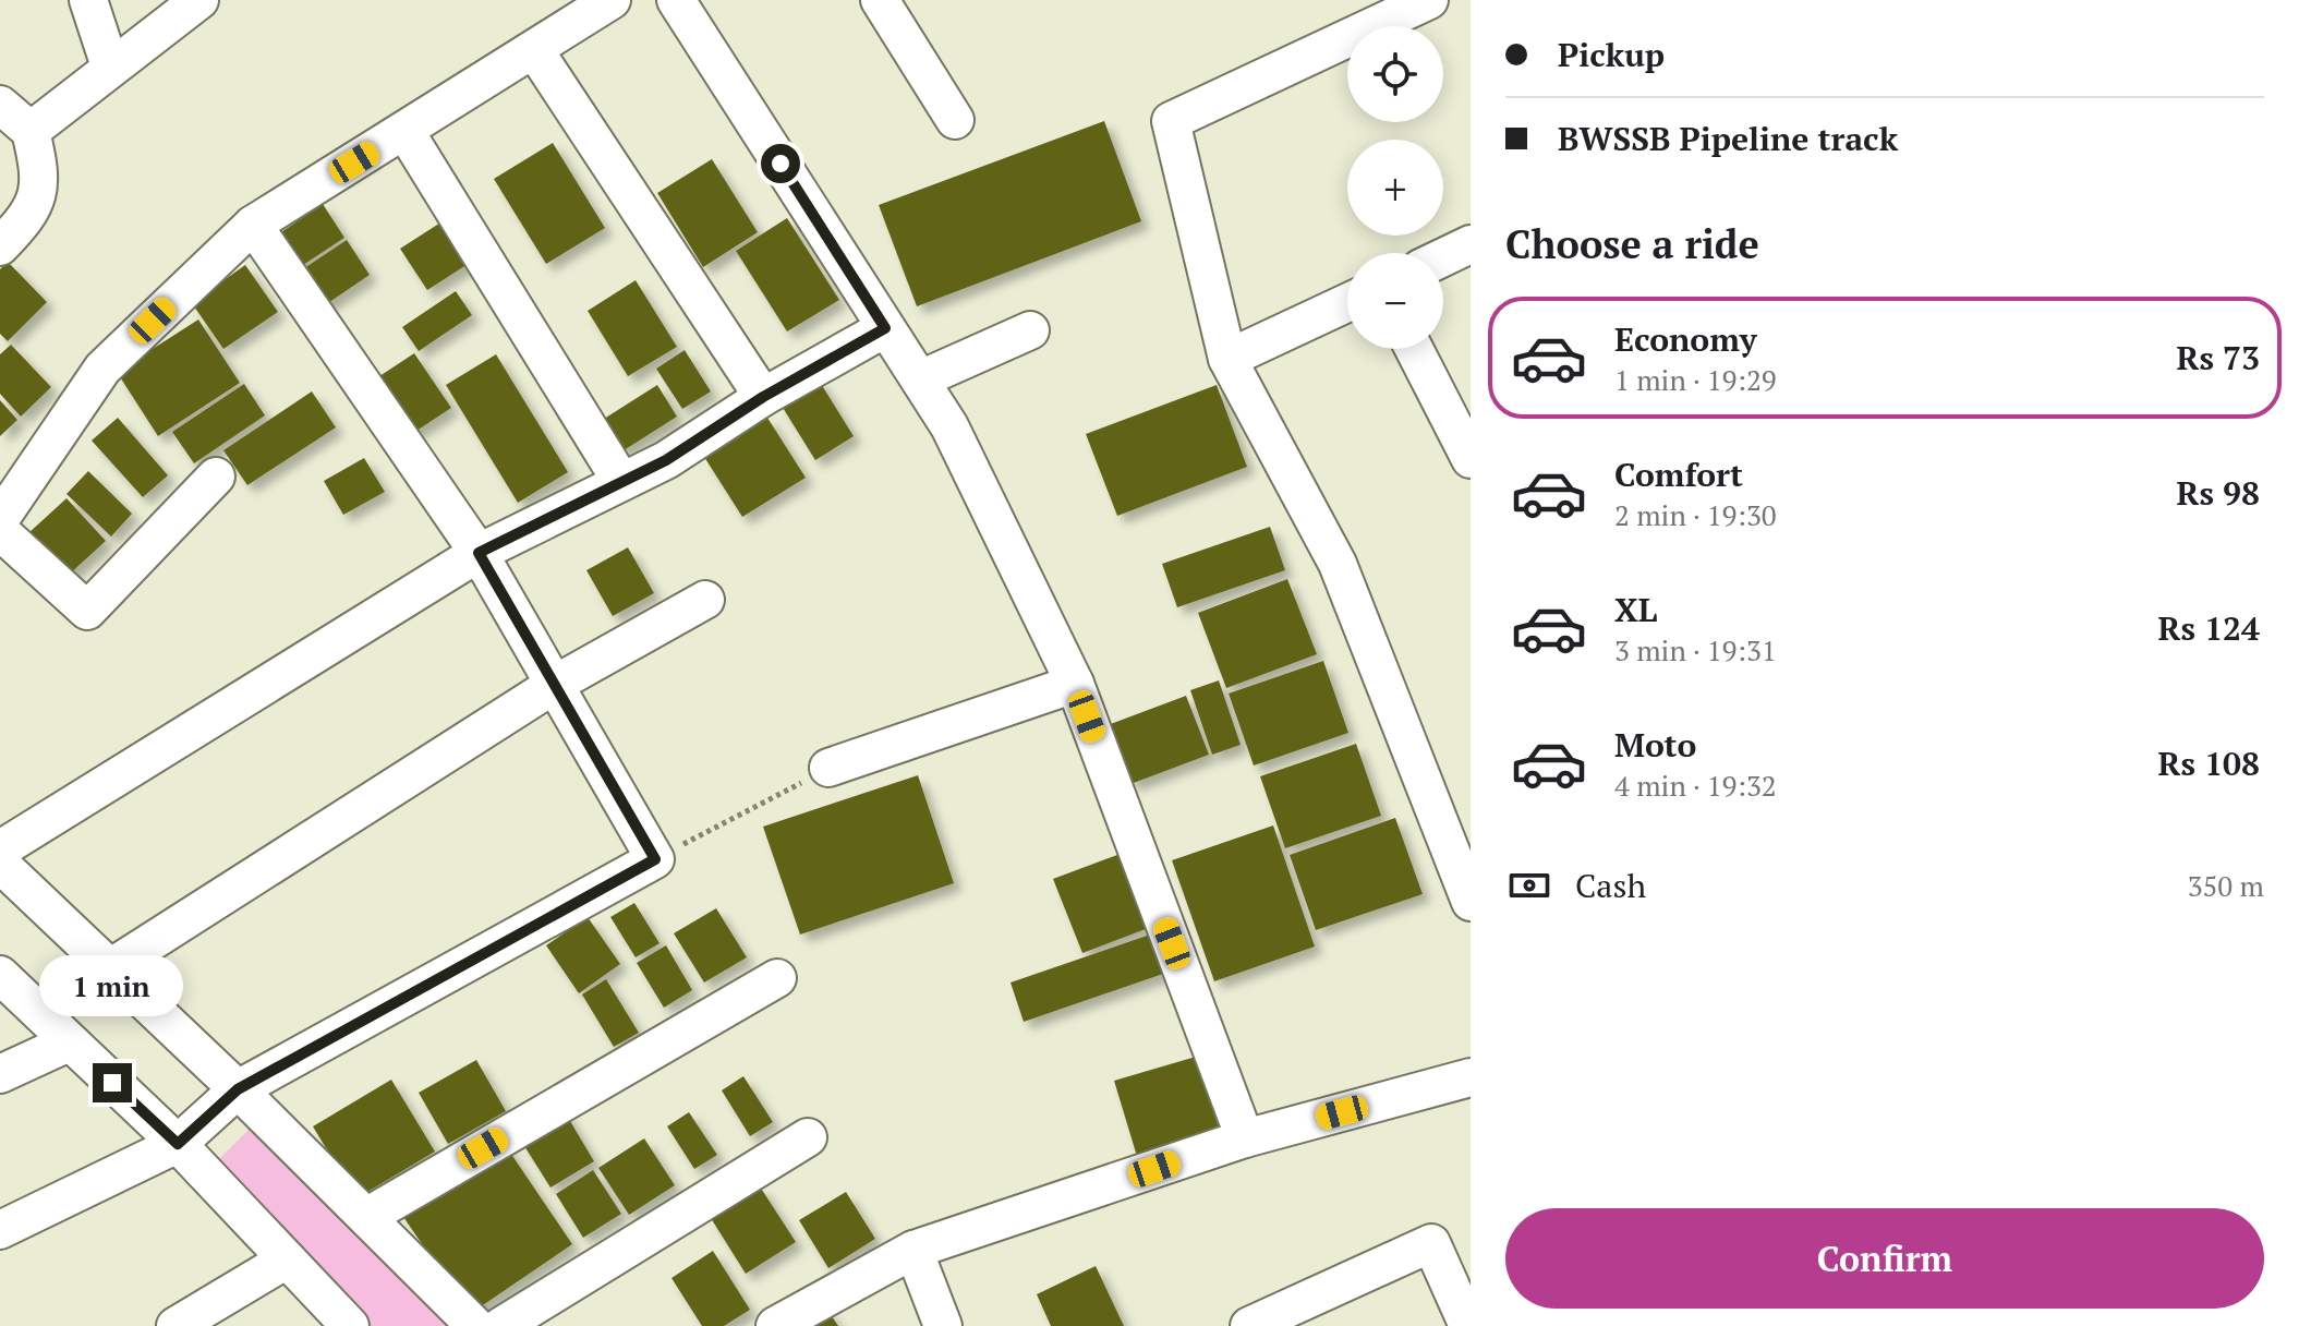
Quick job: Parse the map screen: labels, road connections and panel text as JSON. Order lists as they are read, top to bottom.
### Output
{
  "page": {
    "banner": ["Pickup", "BWSSB Pipeline track"],
    "map_buttons": ["+", "−"],
    "heading": "Choose a ride",
    "list": [
      {
        "name": "Economy",
        "note": "1 min · 19:29",
        "value": "Rs 73"
      },
      {
        "name": "Comfort",
        "note": "2 min · 19:30",
        "value": "Rs 98"
      },
      {
        "name": "XL",
        "note": "3 min · 19:31",
        "value": "Rs 124"
      },
      {
        "name": "Moto",
        "note": "4 min · 19:32",
        "value": "Rs 108"
      }
    ],
    "pay": ["Cash", "350 m"],
    "bubble": "1 min",
    "buttons": "Confirm"
  }
}
